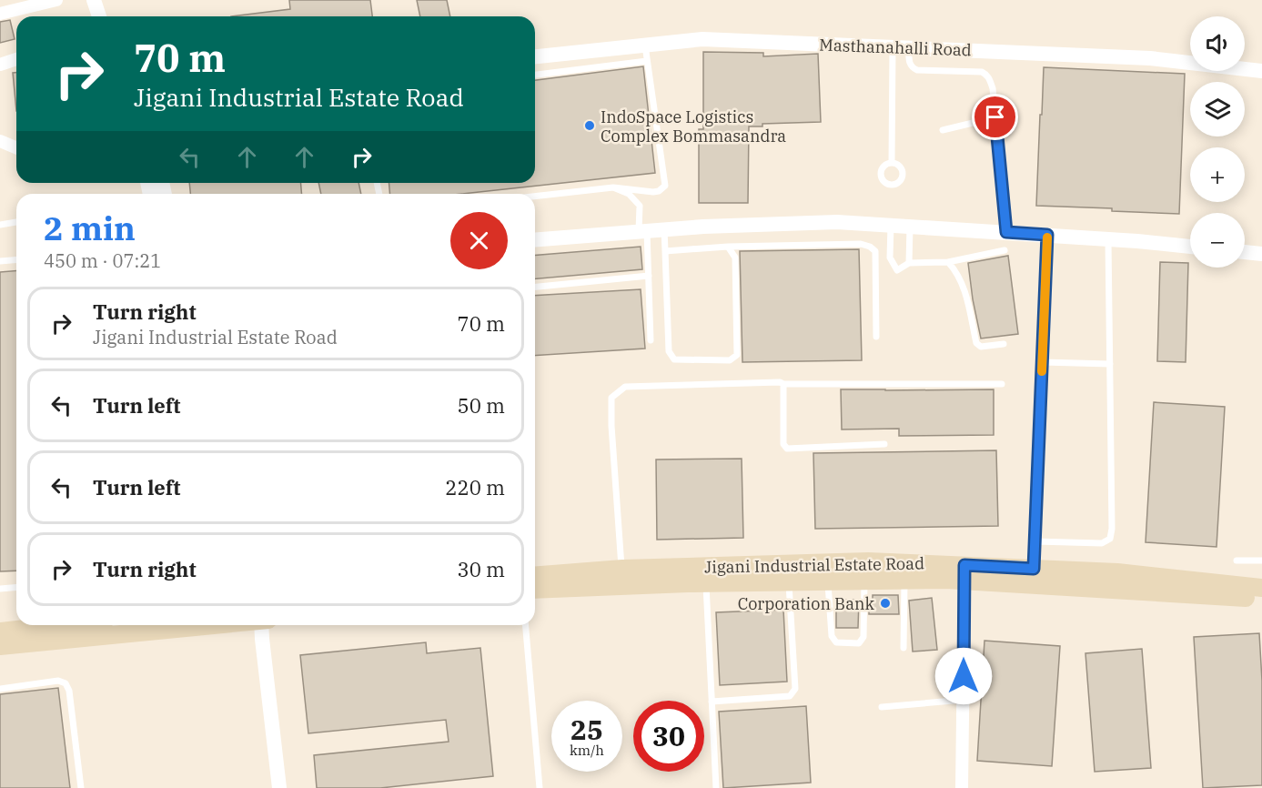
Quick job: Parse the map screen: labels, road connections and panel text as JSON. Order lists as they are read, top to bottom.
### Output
{
  "streets": {
    "main road": ["Jigani Industrial Estate Road"],
    "street": ["Masthanahalli Road"]
  },
  "places": ["IndoSpace Logistics Complex Bommasandra", "Corporation Bank"],
  "page": {
    "map_buttons": ["+", "−"],
    "turn": ["70 m", "Jigani Industrial Estate Road"],
    "heading": ["2 min", "450 m · 07:21"],
    "list": [
      {
        "name": "Turn right",
        "note": "Jigani Industrial Estate Road",
        "value": "70 m"
      },
      {
        "name": "Turn left",
        "value": "50 m"
      },
      {
        "name": "Turn left",
        "value": "220 m"
      },
      {
        "name": "Turn right",
        "value": "30 m"
      }
    ],
    "speed": "25 km/h",
    "limit": "30"
  }
}
